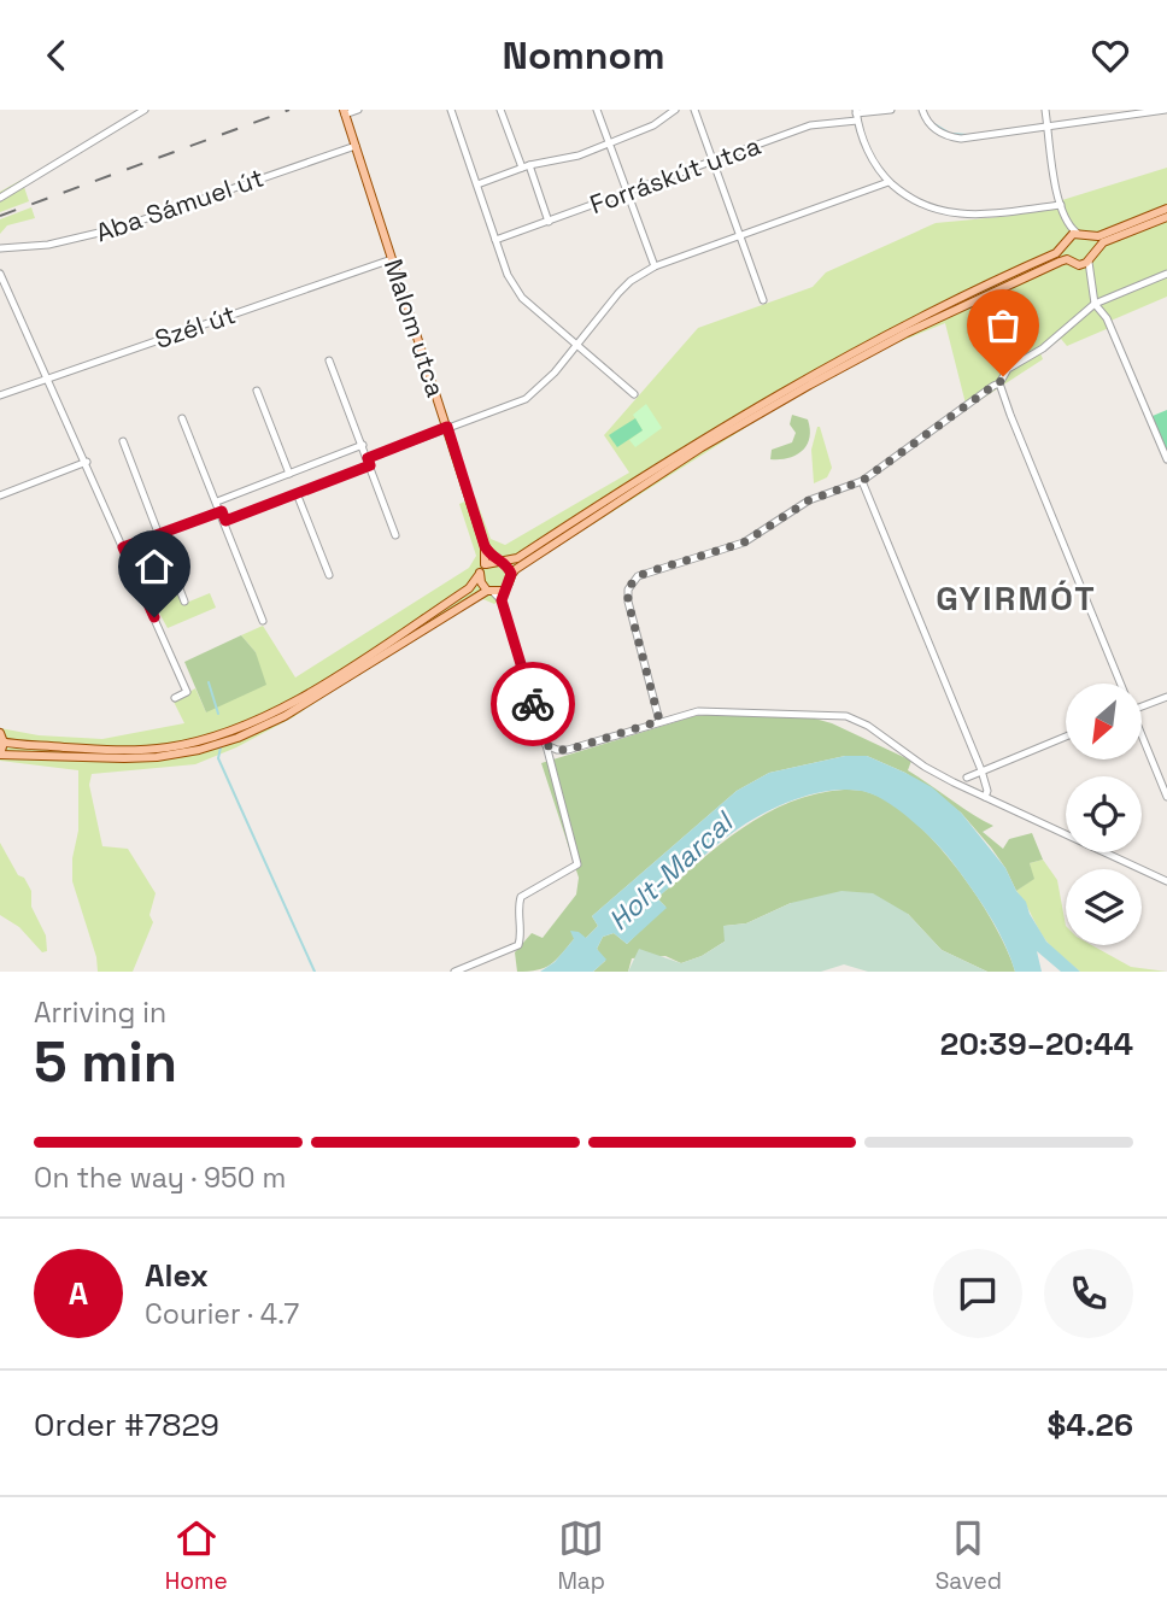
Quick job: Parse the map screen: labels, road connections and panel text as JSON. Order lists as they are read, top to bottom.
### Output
{
  "streets": {
    "main road": ["Malom utca"],
    "street": ["Forráskút utca", "Aba Sámuel út", "Szél út"]
  },
  "crossings": [
    ["Aba Sámuel út", "Malom utca"],
    ["Szél út", "Malom utca"]
  ],
  "districts": ["GYIRMÓT"],
  "water": ["Holt-Marcal"],
  "north": "bottom left",
  "page": {
    "header": "Nomnom",
    "heading": ["5 min", "Arriving in", "20:39–20:44"],
    "panel": [
      "Alex",
      "Courier · 4.7",
      "Order #7829",
      "$4.26"
    ],
    "bar": "On the way · 950 m",
    "round": "A",
    "tabs": ["Home", "Map", "Saved"]
  }
}
